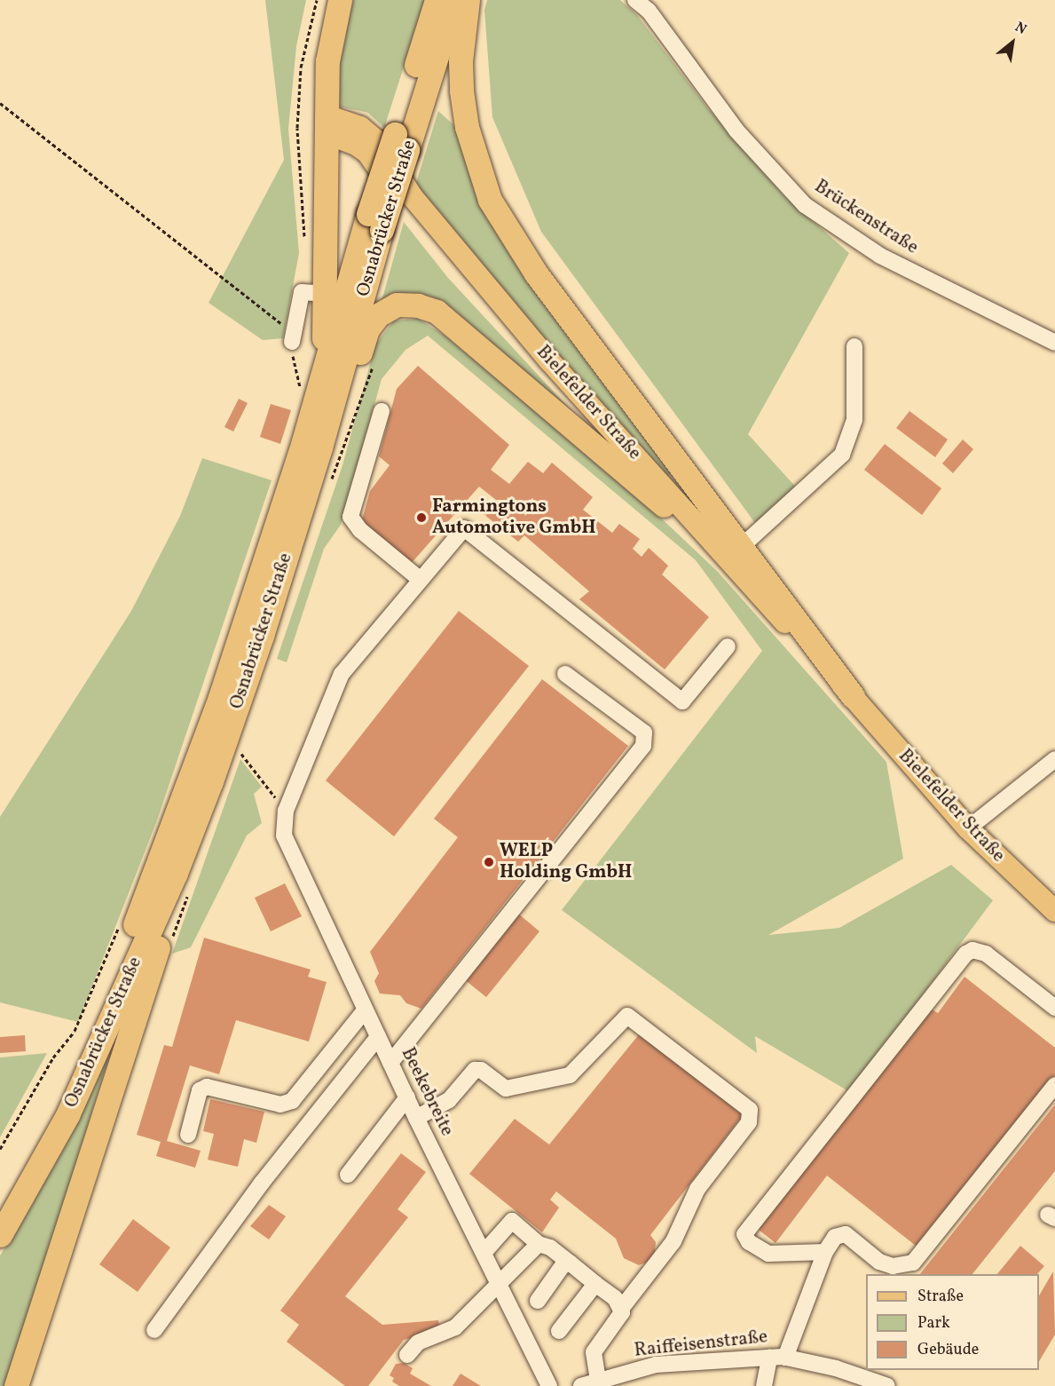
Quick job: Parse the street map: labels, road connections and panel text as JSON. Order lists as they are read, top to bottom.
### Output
{
  "streets": {
    "highway": ["Osnabrücker Straße"],
    "main road": ["Bielefelder Straße"],
    "street": ["Brückenstraße", "Beekebreite", "Raiffeisenstraße"]
  },
  "places": ["Farmingtons Automotive GmbH", "WELP Holding GmbH"],
  "legend": ["Straße", "Park", "Gebäude"],
  "north": "top right"
}
